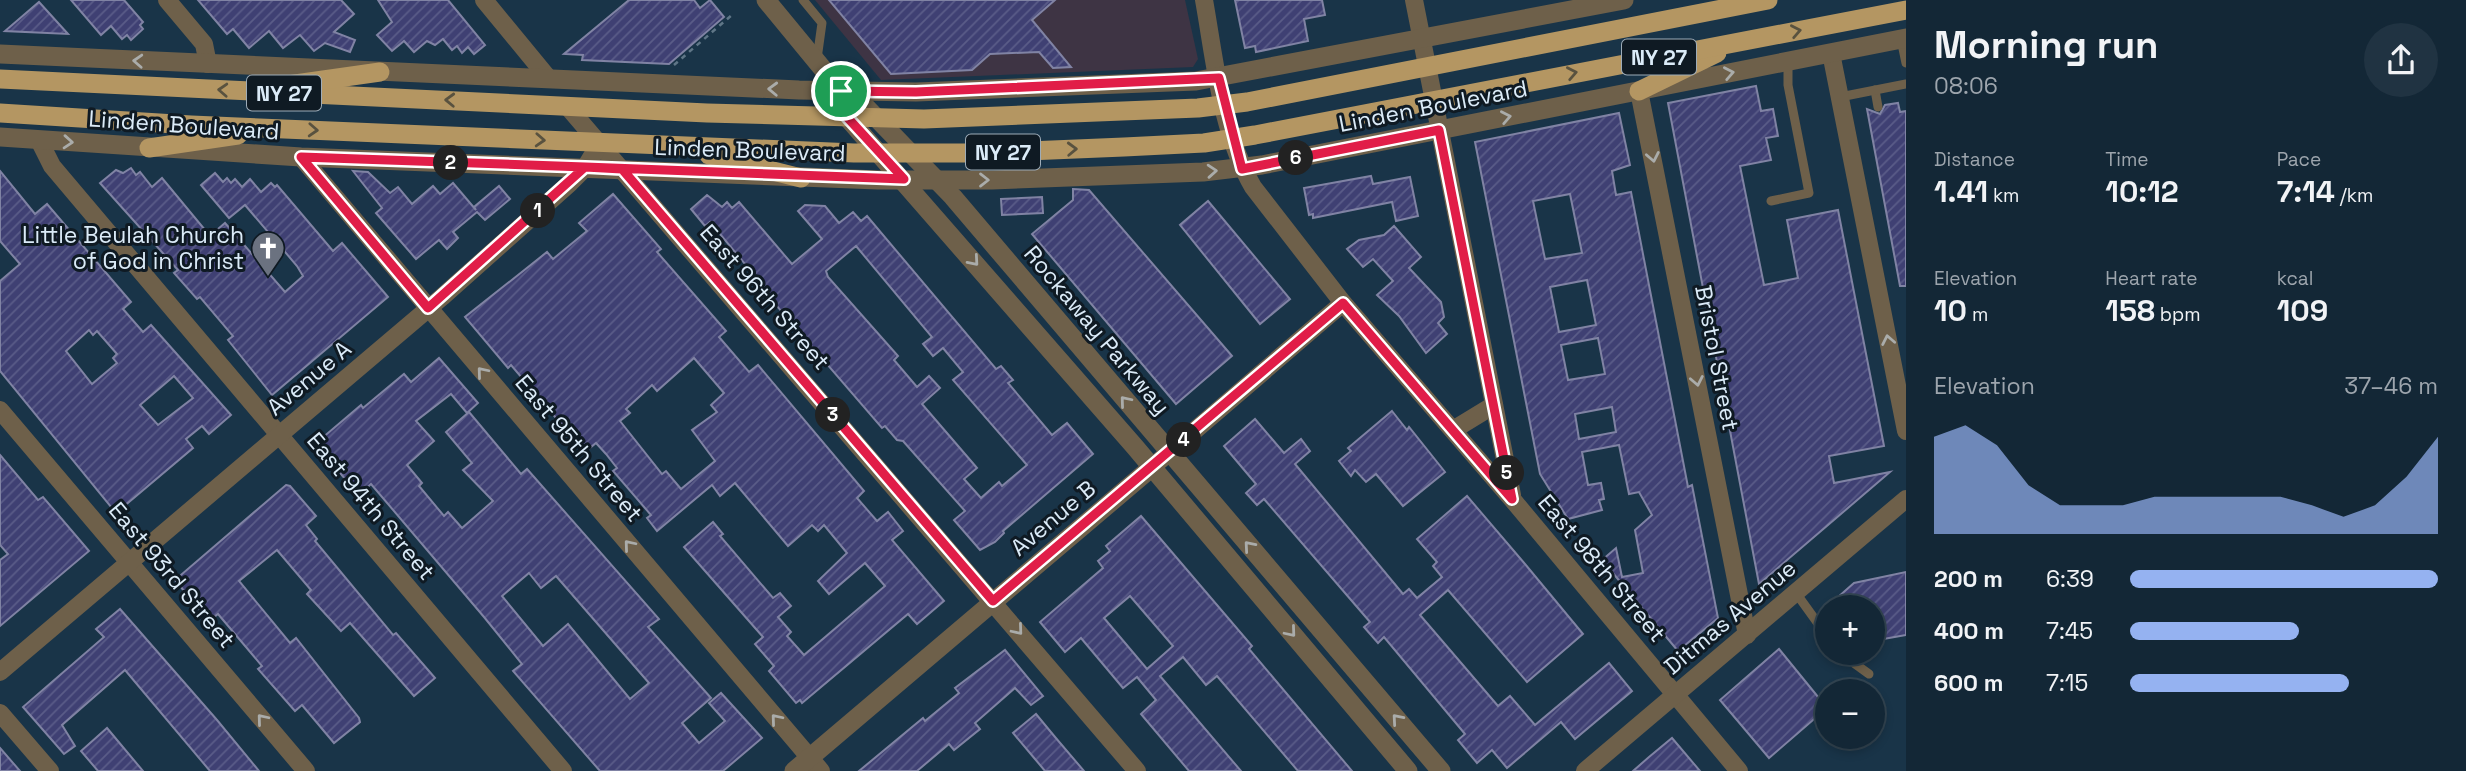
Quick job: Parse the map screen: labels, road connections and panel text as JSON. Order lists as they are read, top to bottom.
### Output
{
  "streets": {
    "highway": ["NY 27", "Linden Boulevard"],
    "street": [
      "East 96th Street",
      "Rockaway Parkway",
      "Bristol Street",
      "Avenue A",
      "East 95th Street",
      "East 94th Street",
      "Avenue B",
      "East 98th Street",
      "East 93rd Street",
      "Ditmas Avenue"
    ]
  },
  "crossings": [
    ["Linden Boulevard", "East 96th Street"],
    ["Linden Boulevard", "Rockaway Parkway"],
    ["Linden Boulevard", "Bristol Street"],
    ["Linden Boulevard", "Avenue A"],
    ["Linden Boulevard", "East 95th Street"],
    ["Linden Boulevard", "East 94th Street"],
    ["Linden Boulevard", "East 98th Street"],
    ["East 96th Street", "Avenue A"],
    ["East 96th Street", "Avenue B"],
    ["Rockaway Parkway", "Avenue B"],
    ["Bristol Street", "Ditmas Avenue"],
    ["Avenue A", "East 95th Street"],
    ["Avenue A", "East 94th Street"],
    ["Avenue A", "East 93rd Street"],
    ["East 95th Street", "Avenue B"],
    ["Avenue B", "East 98th Street"],
    ["East 98th Street", "Ditmas Avenue"]
  ],
  "one_way": ["Bristol Street", "East 95th Street", "East 93rd Street"],
  "places": {
    "church": ["Little Beulah Church of God in Christ"]
  },
  "page": {
    "heading": ["Morning run", "08:06"],
    "stats": [
      ["Distance", "1.41 km"],
      ["Time", "10:12"],
      ["Pace", "7:14 /km"],
      ["Elevation", "10 m"],
      ["Heart rate", "158 bpm"],
      ["kcal", "109"]
    ],
    "pins": [
      "6",
      "2",
      "1",
      "3",
      "4",
      "5"
    ],
    "chart": ["Elevation", "37–46 m"],
    "list": [
      {
        "name": "200 m",
        "note": "6:39"
      },
      {
        "name": "400 m",
        "note": "7:45"
      },
      {
        "name": "600 m",
        "note": "7:15"
      }
    ],
    "map_buttons": ["+", "−"]
  }
}
